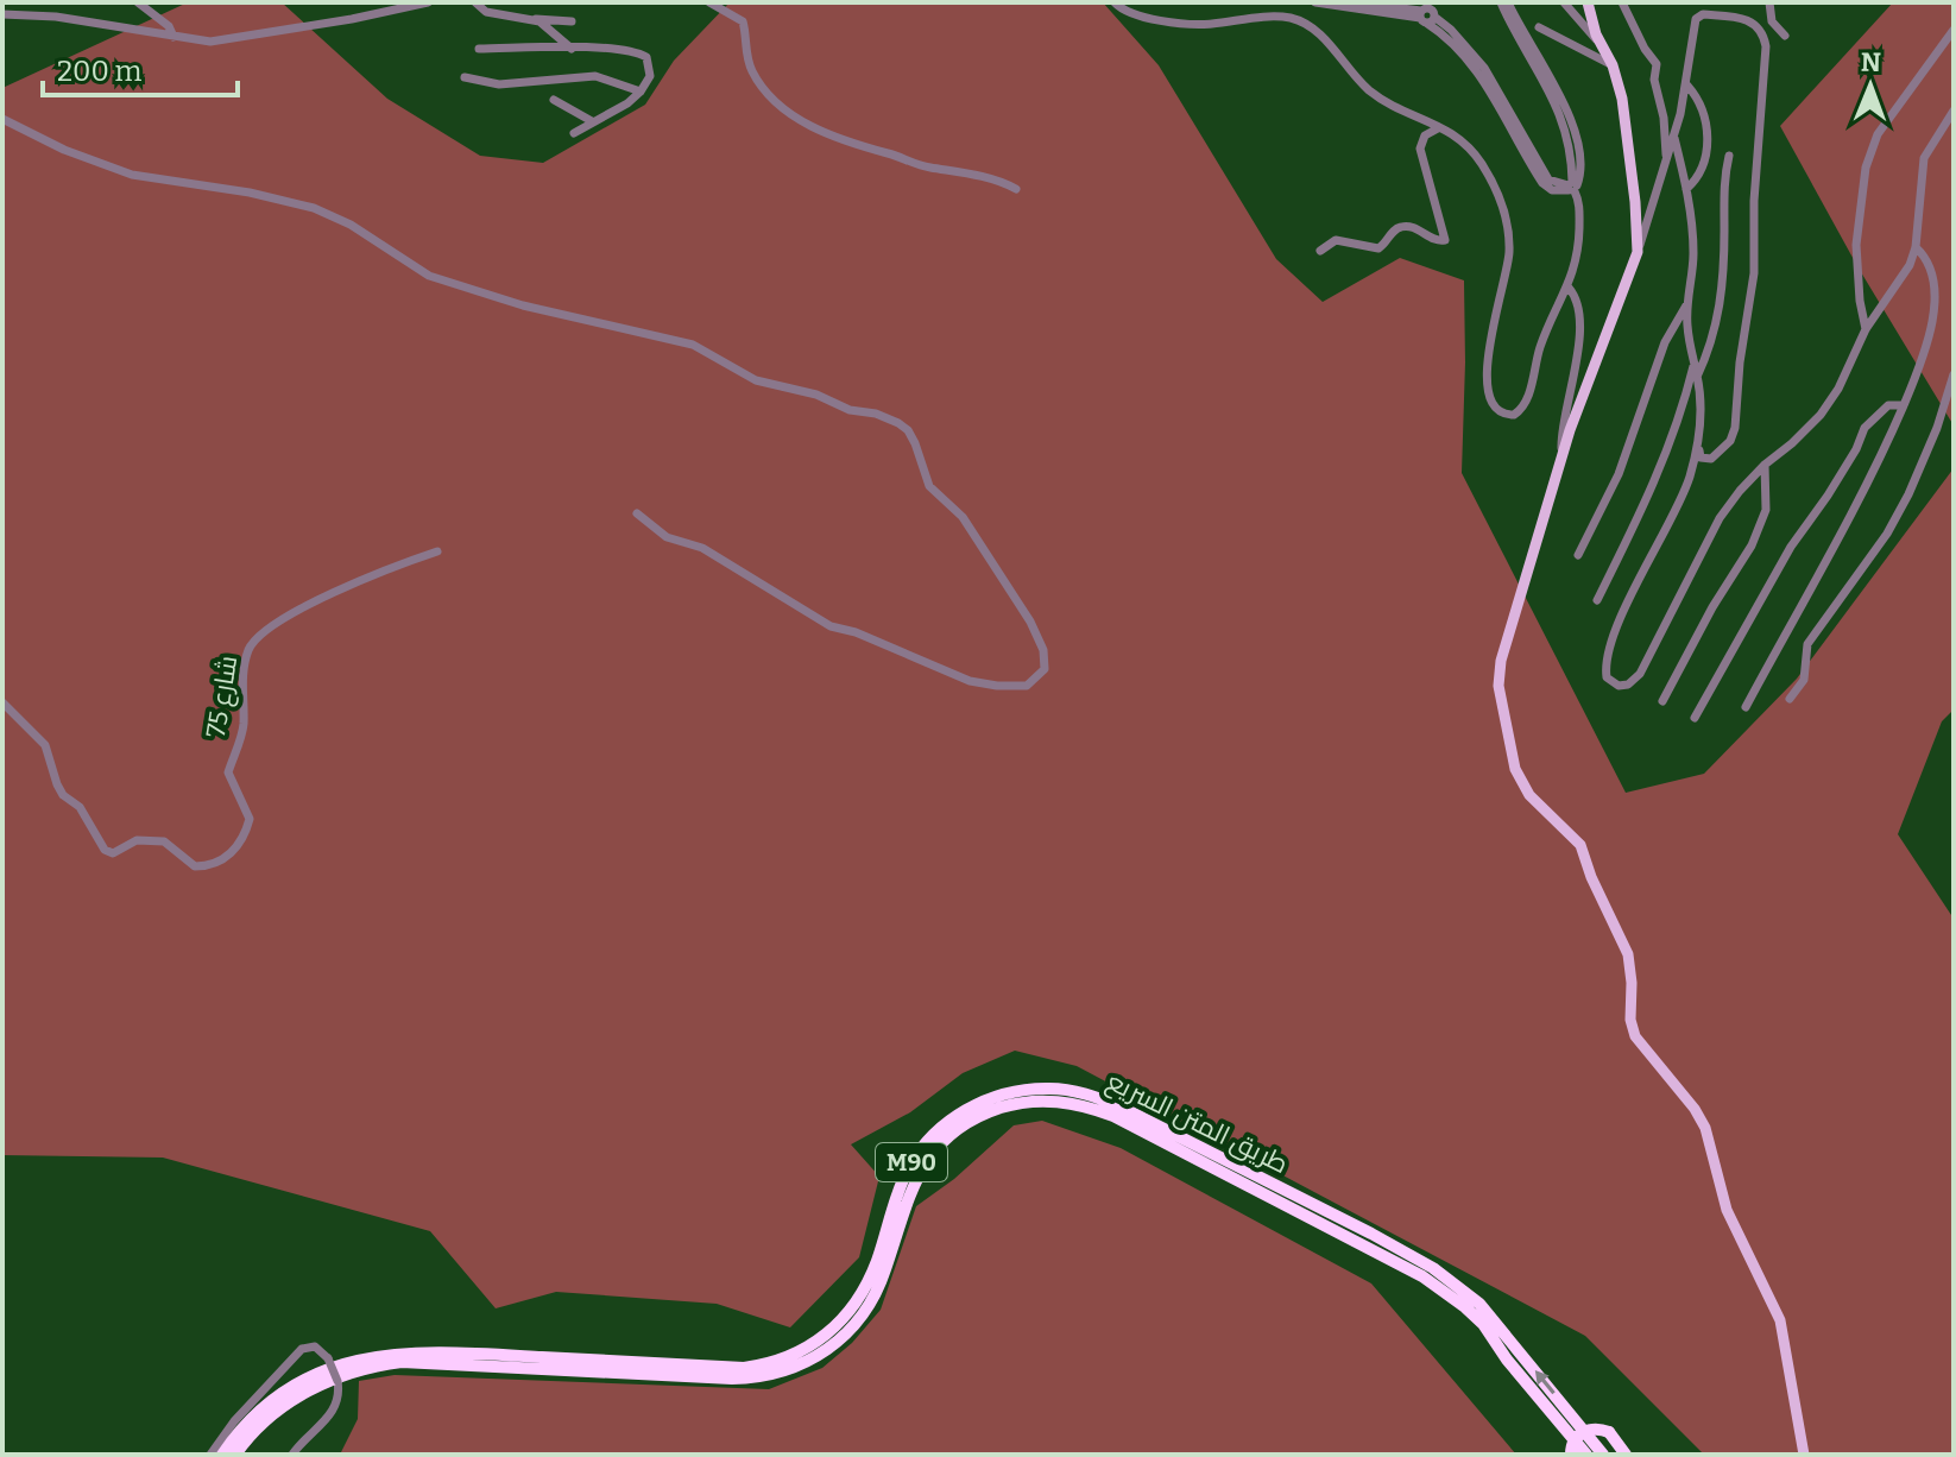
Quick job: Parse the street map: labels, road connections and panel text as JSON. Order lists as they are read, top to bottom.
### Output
{
  "streets": {
    "highway": ["طريق المتن السريع", "M90"],
    "street": ["شارع 75"]
  },
  "one_way": ["طريق المتن السريع"],
  "scale_bar": "200 m",
  "north": "top"
}
